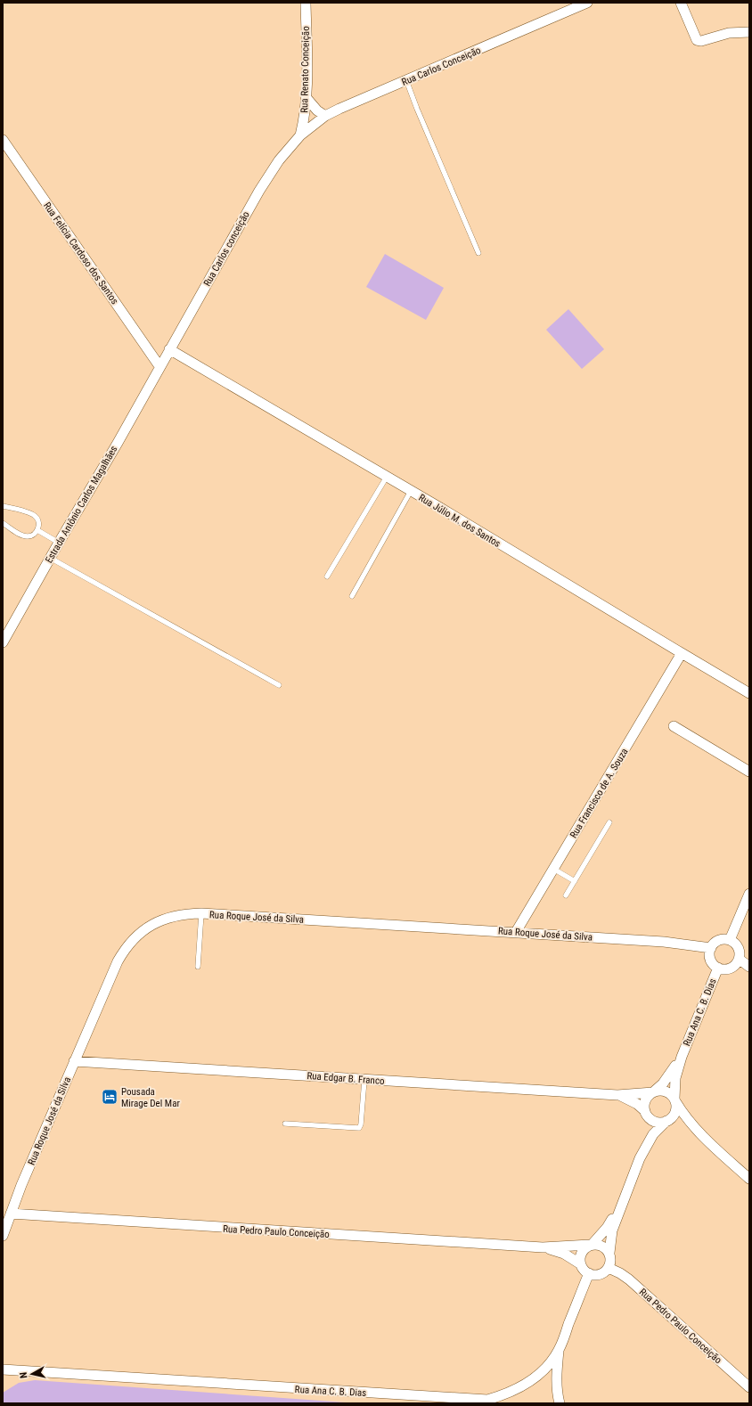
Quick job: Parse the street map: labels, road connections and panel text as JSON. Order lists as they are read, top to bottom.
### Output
{
  "streets": {
    "street": [
      "Rua Carlos Conceição",
      "Rua Renato Conceição",
      "Rua Carlos conceição",
      "Rua Felícia Cardoso dos Santos",
      "Estrada Antônio Carlos Magalhães",
      "Rua Júlio M. dos Santos",
      "Rua Francisco de A. Souza",
      "Rua Roque José da Silva",
      "Rua Ana C. B. Dias",
      "Rua Edgar B. Franco",
      "Rua Pedro Paulo Conceição"
    ]
  },
  "crossings": [
    ["Rua Carlos Conceição", "Rua Renato Conceição"],
    ["Rua Carlos Conceição", "Rua Carlos conceição"],
    ["Rua Renato Conceição", "Rua Carlos conceição"],
    ["Rua Carlos conceição", "Rua Felícia Cardoso dos Santos"],
    ["Rua Carlos conceição", "Estrada Antônio Carlos Magalhães"],
    ["Rua Carlos conceição", "Rua Júlio M. dos Santos"],
    ["Rua Felícia Cardoso dos Santos", "Estrada Antônio Carlos Magalhães"],
    ["Rua Júlio M. dos Santos", "Rua Francisco de A. Souza"],
    ["Rua Francisco de A. Souza", "Rua Roque José da Silva"],
    ["Rua Roque José da Silva", "Rua Ana C. B. Dias"],
    ["Rua Roque José da Silva", "Rua Edgar B. Franco"],
    ["Rua Roque José da Silva", "Rua Pedro Paulo Conceição"],
    ["Rua Ana C. B. Dias", "Rua Edgar B. Franco"],
    ["Rua Ana C. B. Dias", "Rua Pedro Paulo Conceição"]
  ],
  "places": {
    "hotel": ["Pousada Mirage Del Mar"]
  },
  "north": "left"
}
